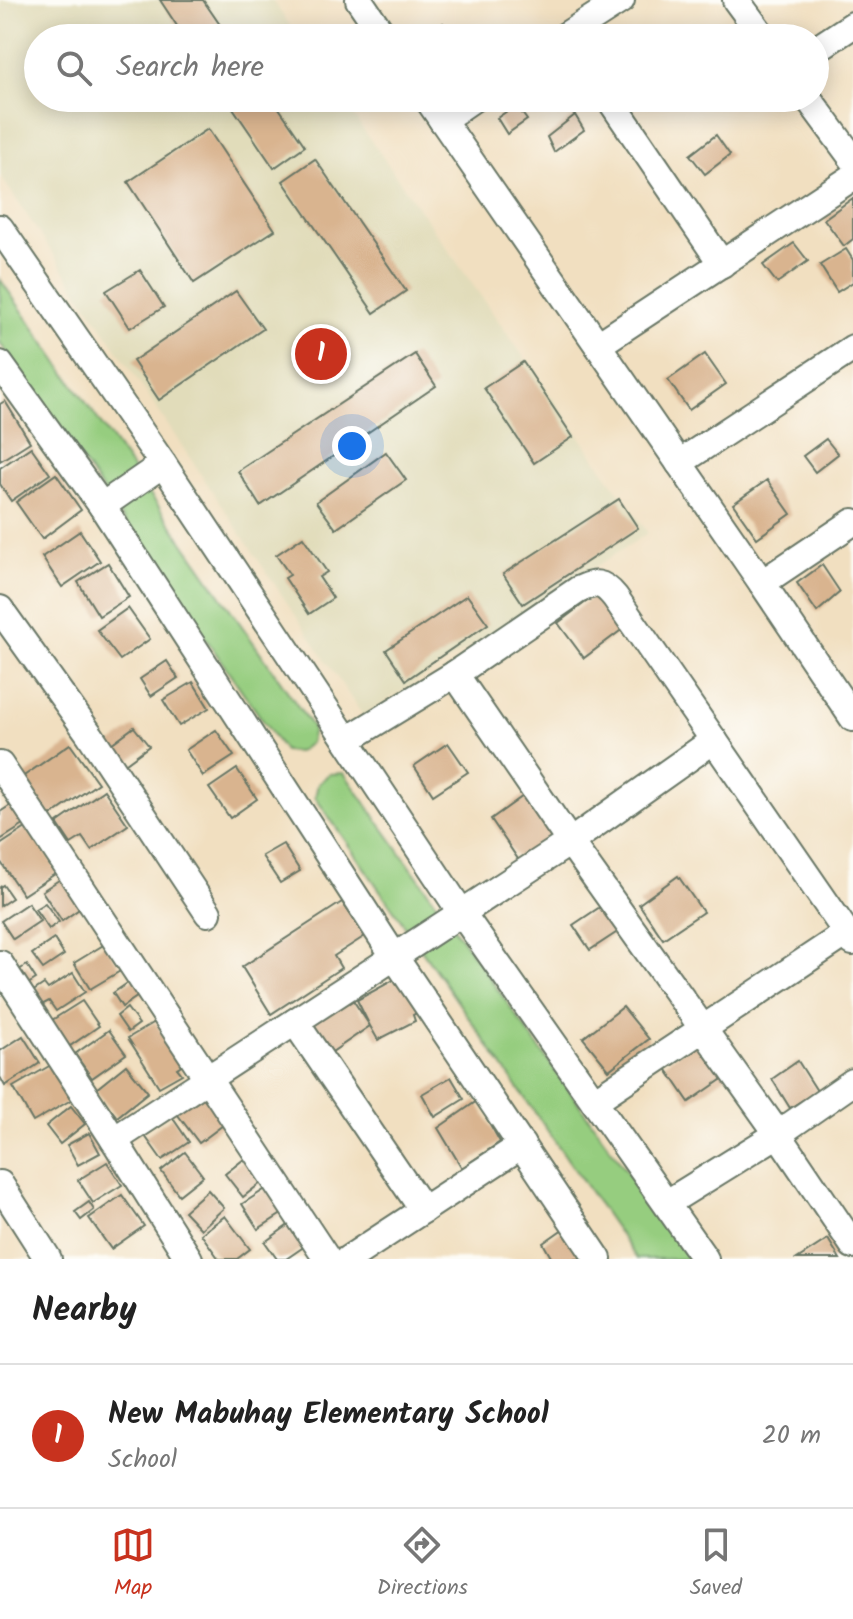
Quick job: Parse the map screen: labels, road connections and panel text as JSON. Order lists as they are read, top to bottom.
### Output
{
  "page": {
    "search": "Search here",
    "pins": "1",
    "heading": "Nearby",
    "list": [
      {
        "mark": "1",
        "name": "New Mabuhay Elementary School",
        "note": "School",
        "value": "20 m"
      }
    ],
    "nav": ["Map", "Directions", "Saved"]
  }
}
